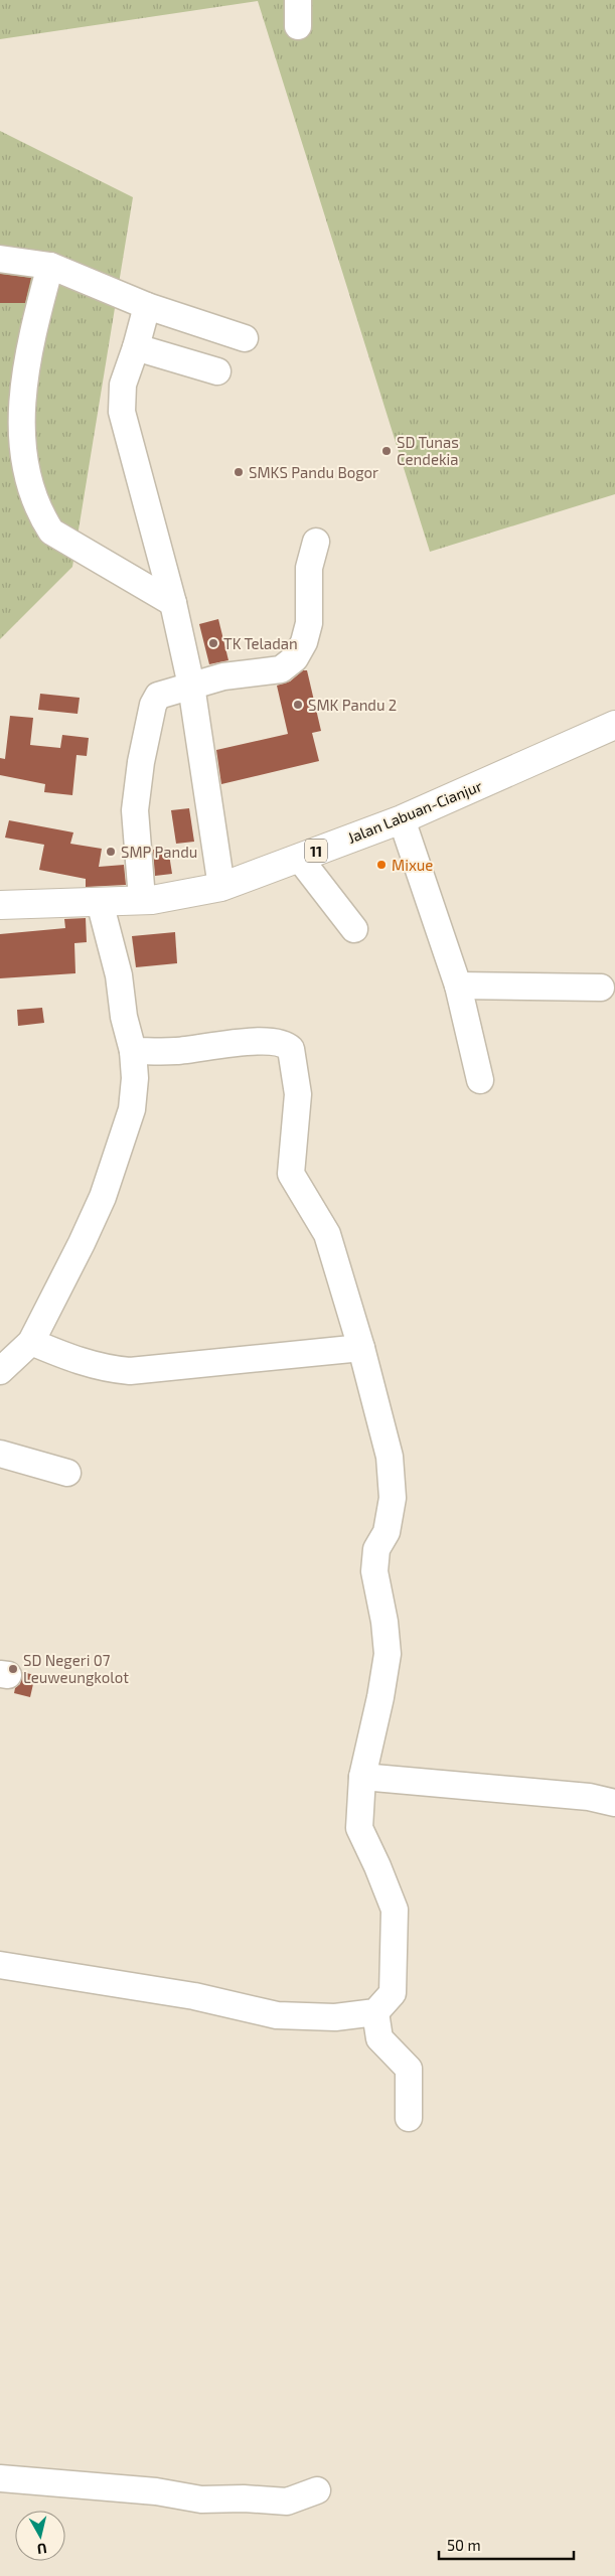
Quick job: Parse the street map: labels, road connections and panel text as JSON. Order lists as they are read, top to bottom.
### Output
{
  "streets": {
    "highway": ["Jalan Labuan-Cianjur", "11"]
  },
  "places": [
    "SD Tunas Cendekia",
    "SMKS Pandu Bogor",
    "TK Teladan",
    "SMK Pandu 2",
    "SMP Pandu",
    "Mixue",
    "SD Negeri 07 Leuweungkolot"
  ],
  "scale_bar": "50 m",
  "north": "bottom"
}
